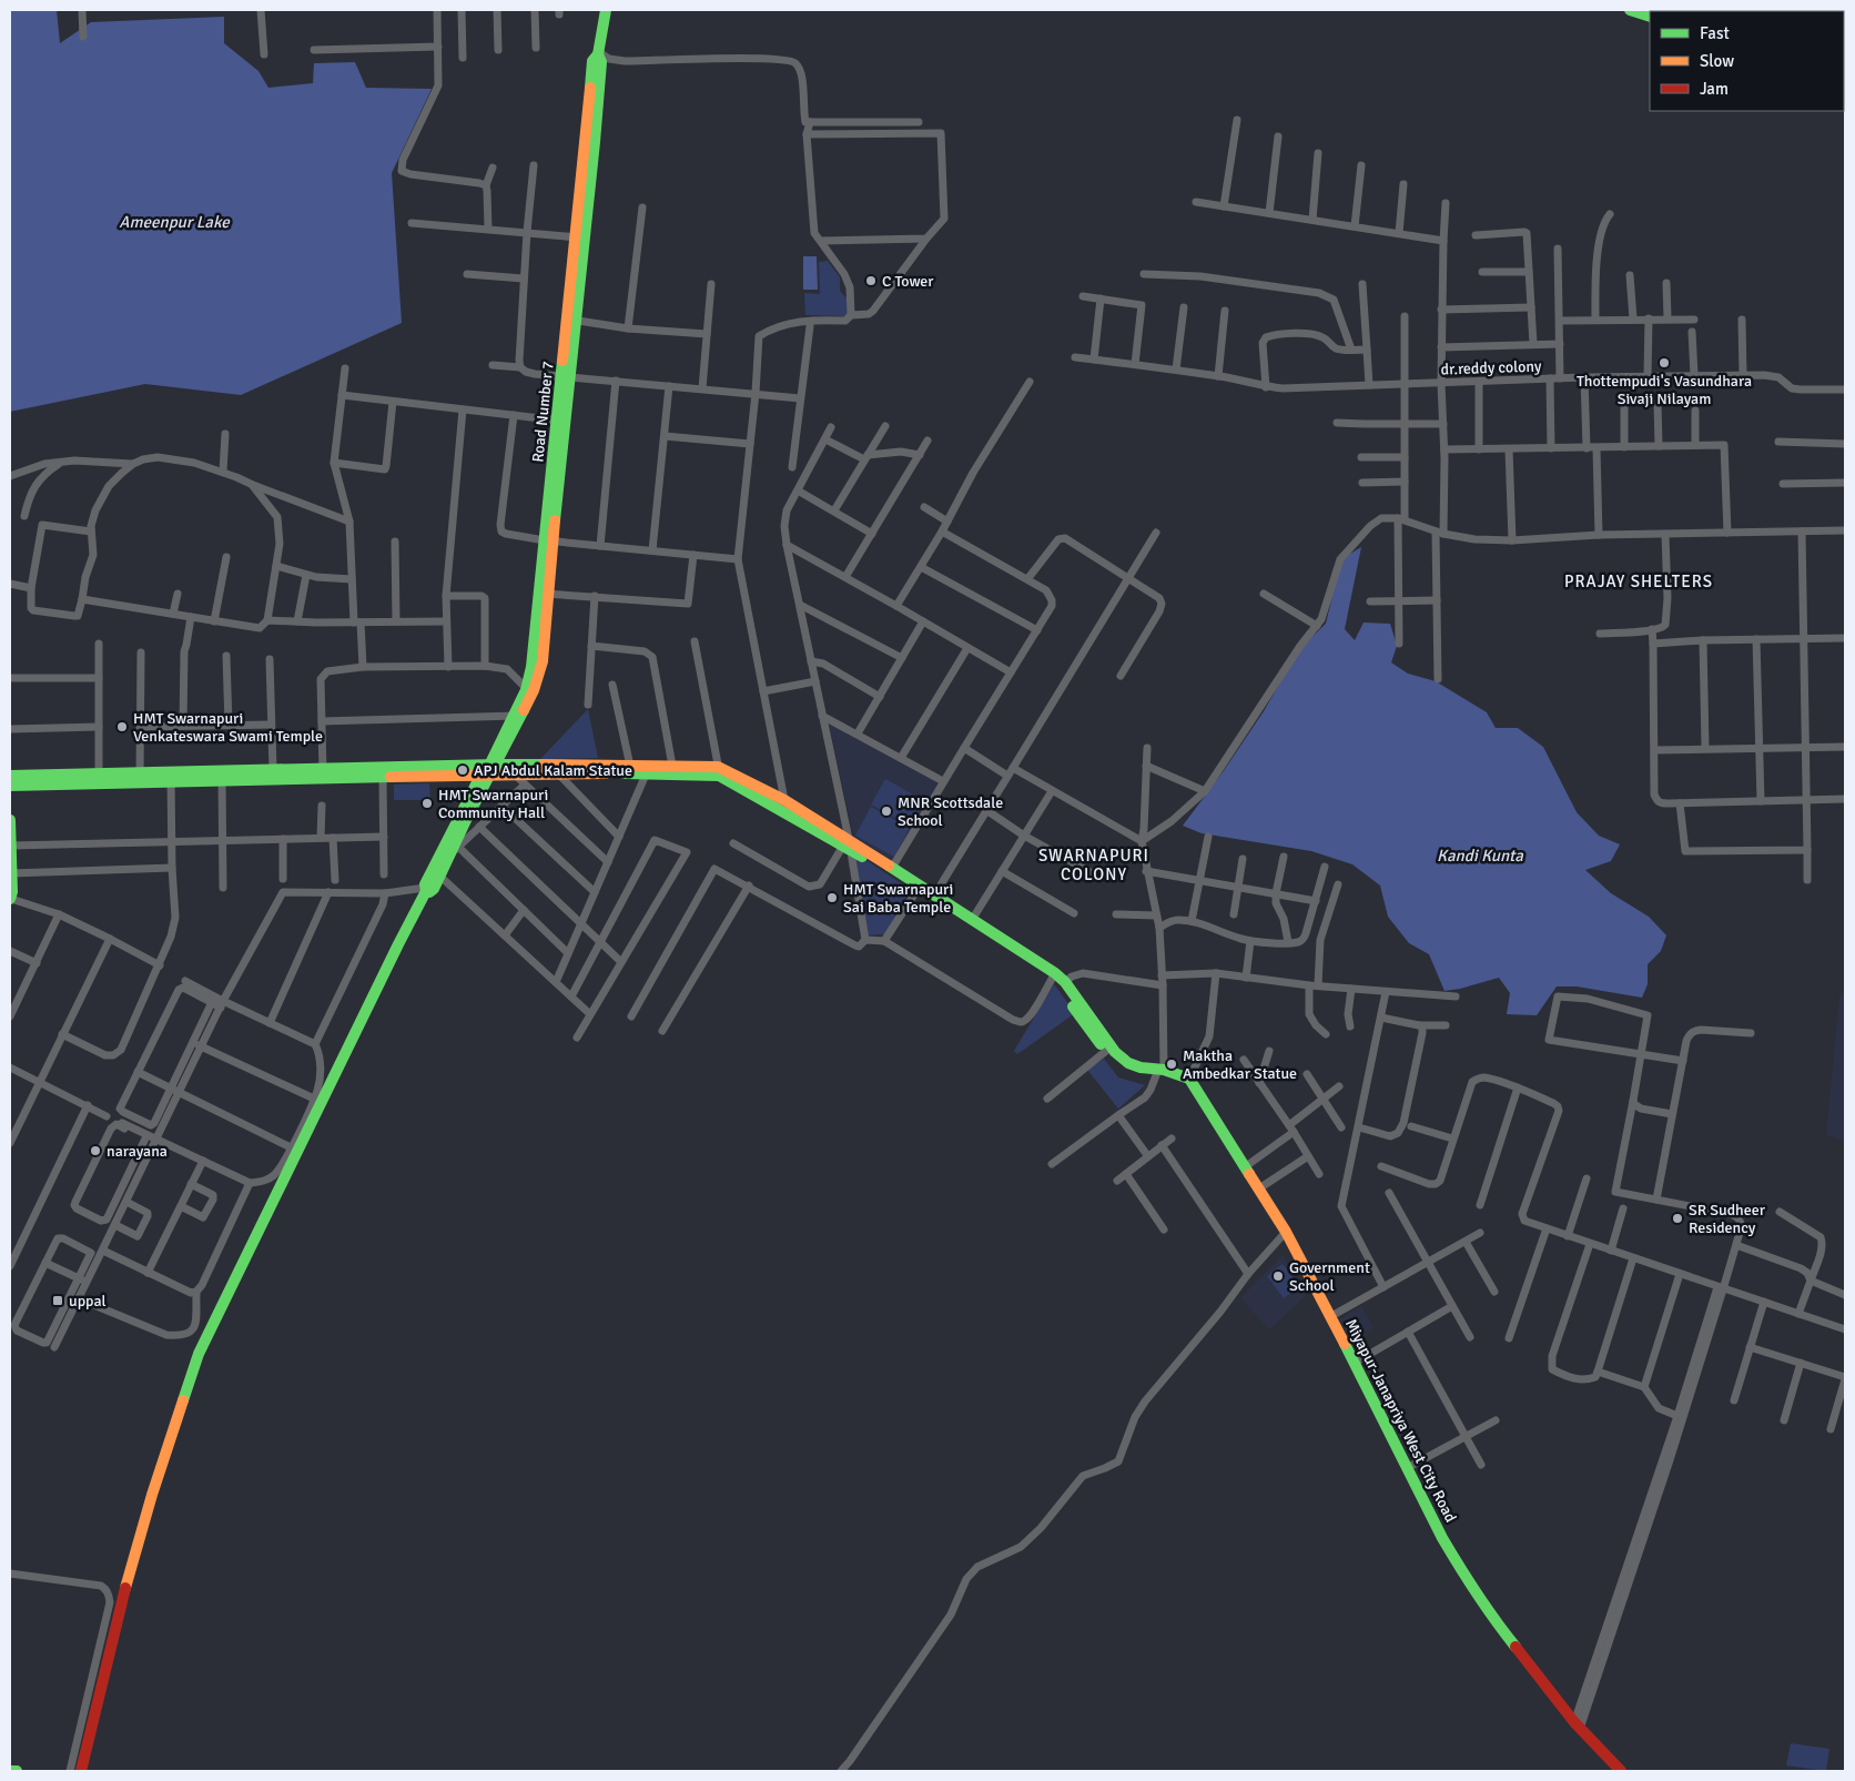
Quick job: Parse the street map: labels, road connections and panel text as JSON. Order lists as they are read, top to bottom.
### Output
{
  "streets": {
    "street": ["dr.reddy colony", "Road Number 7", "Miyapur-Janapriya West City Road"]
  },
  "districts": ["PRAJAY SHELTERS", "SWARNAPURI COLONY"],
  "water": ["Ameenpur Lake", "Kandi Kunta"],
  "places": {
    "other": [
      "C Tower",
      "Thottempudi's Vasundhara Sivaji Nilayam",
      "HMT Swarnapuri Venkateswara Swami Temple",
      "APJ Abdul Kalam Statue",
      "HMT Swarnapuri Community Hall",
      "MNR Scottsdale School",
      "HMT Swarnapuri Sai Baba Temple",
      "Maktha Ambedkar Statue",
      "narayana",
      "SR Sudheer Residency",
      "Government School"
    ],
    "transit": ["uppal"]
  },
  "legend": ["Fast", "Slow", "Jam"]
}
